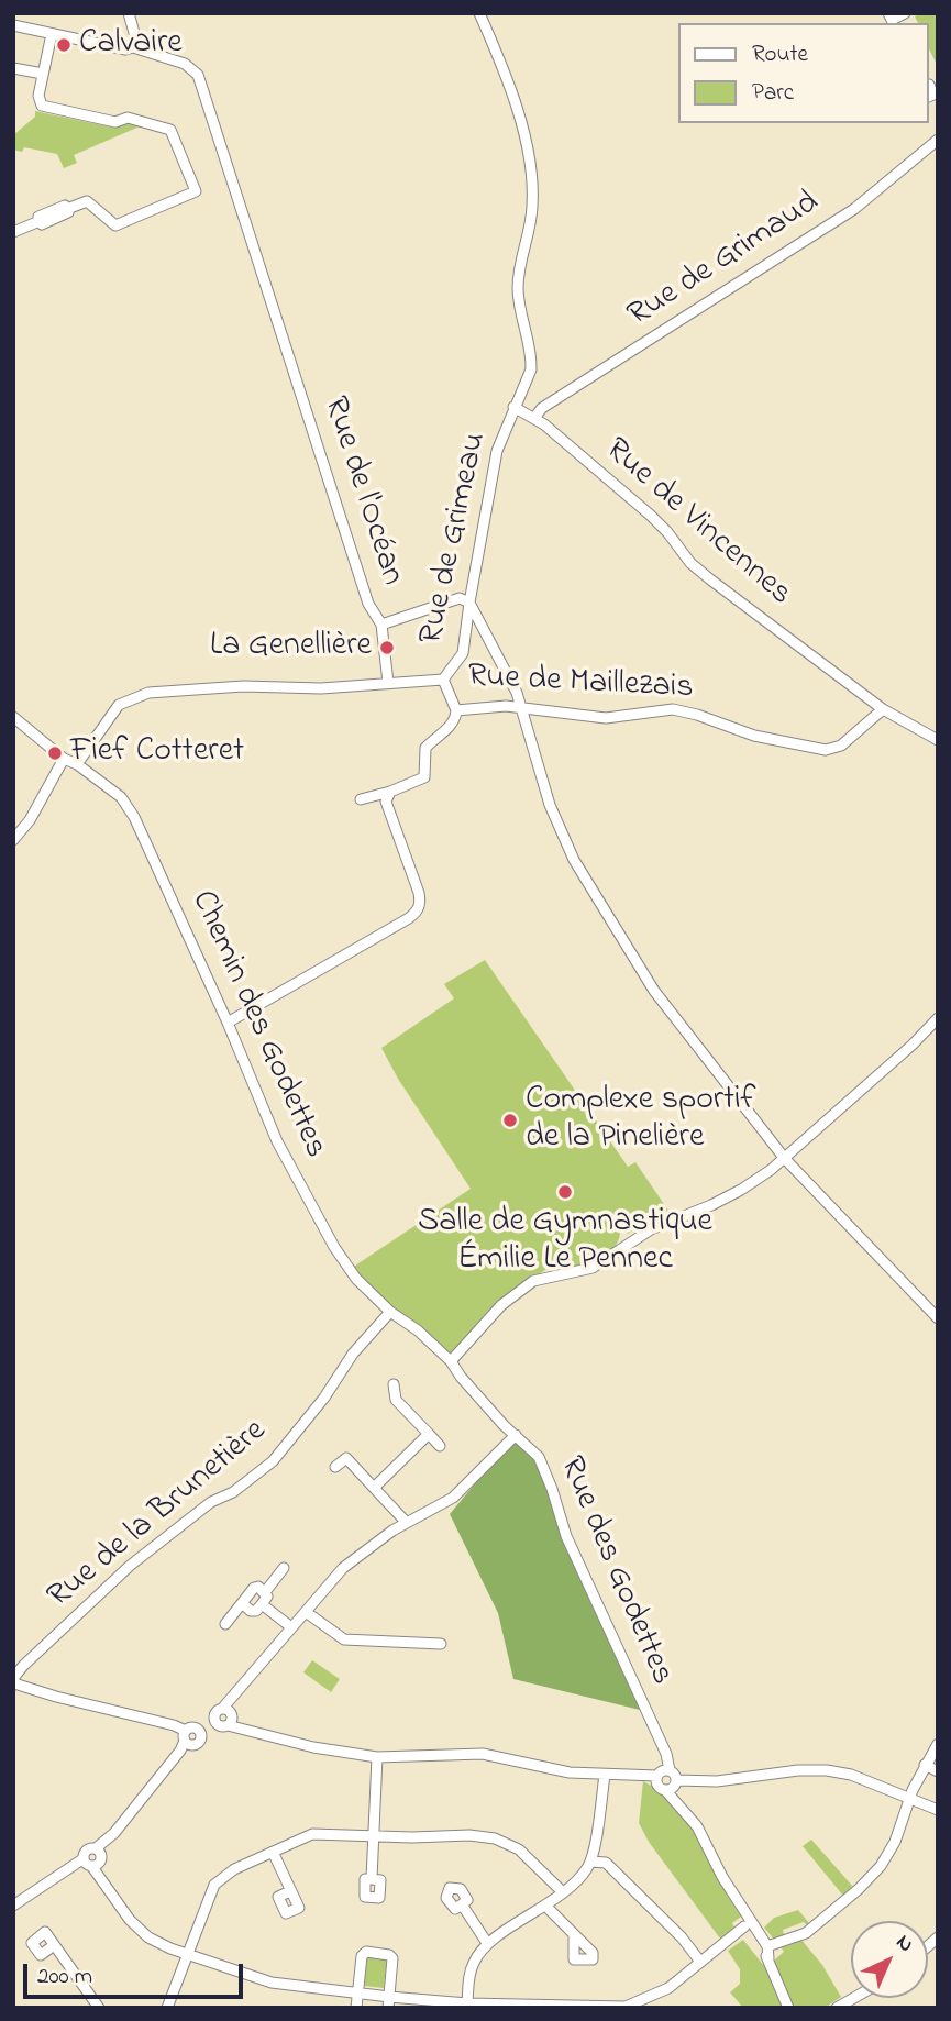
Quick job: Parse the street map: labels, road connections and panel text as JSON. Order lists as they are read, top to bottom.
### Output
{
  "streets": {
    "street": [
      "Rue de Grimaud",
      "Rue de l'Océan",
      "Rue de Vincennes",
      "Rue de Grimeau",
      "Rue de Maillezais",
      "Chemin des Godettes",
      "Rue de la Brunetière",
      "Rue des Godettes"
    ]
  },
  "crossings": [
    ["Rue de Grimaud", "Rue de Vincennes"],
    ["Rue de l'Océan", "Rue de Grimeau"],
    ["Rue de Vincennes", "Rue de Grimeau"],
    ["Rue de Vincennes", "Rue de Maillezais"],
    ["Rue de Grimeau", "Rue de Maillezais"],
    ["Rue de Maillezais", "Chemin des Godettes"],
    ["Chemin des Godettes", "Rue de la Brunetière"],
    ["Chemin des Godettes", "Rue des Godettes"],
    ["Rue de la Brunetière", "Rue des Godettes"]
  ],
  "places": [
    "Calvaire",
    "La Genellière",
    "Fief Cotteret",
    "Complexe sportif de la Pinelière",
    "Salle de Gymnastique Émilie Le Pennec"
  ],
  "legend": ["Route", "Parc"],
  "scale_bar": "200 m",
  "north": "top right"
}
